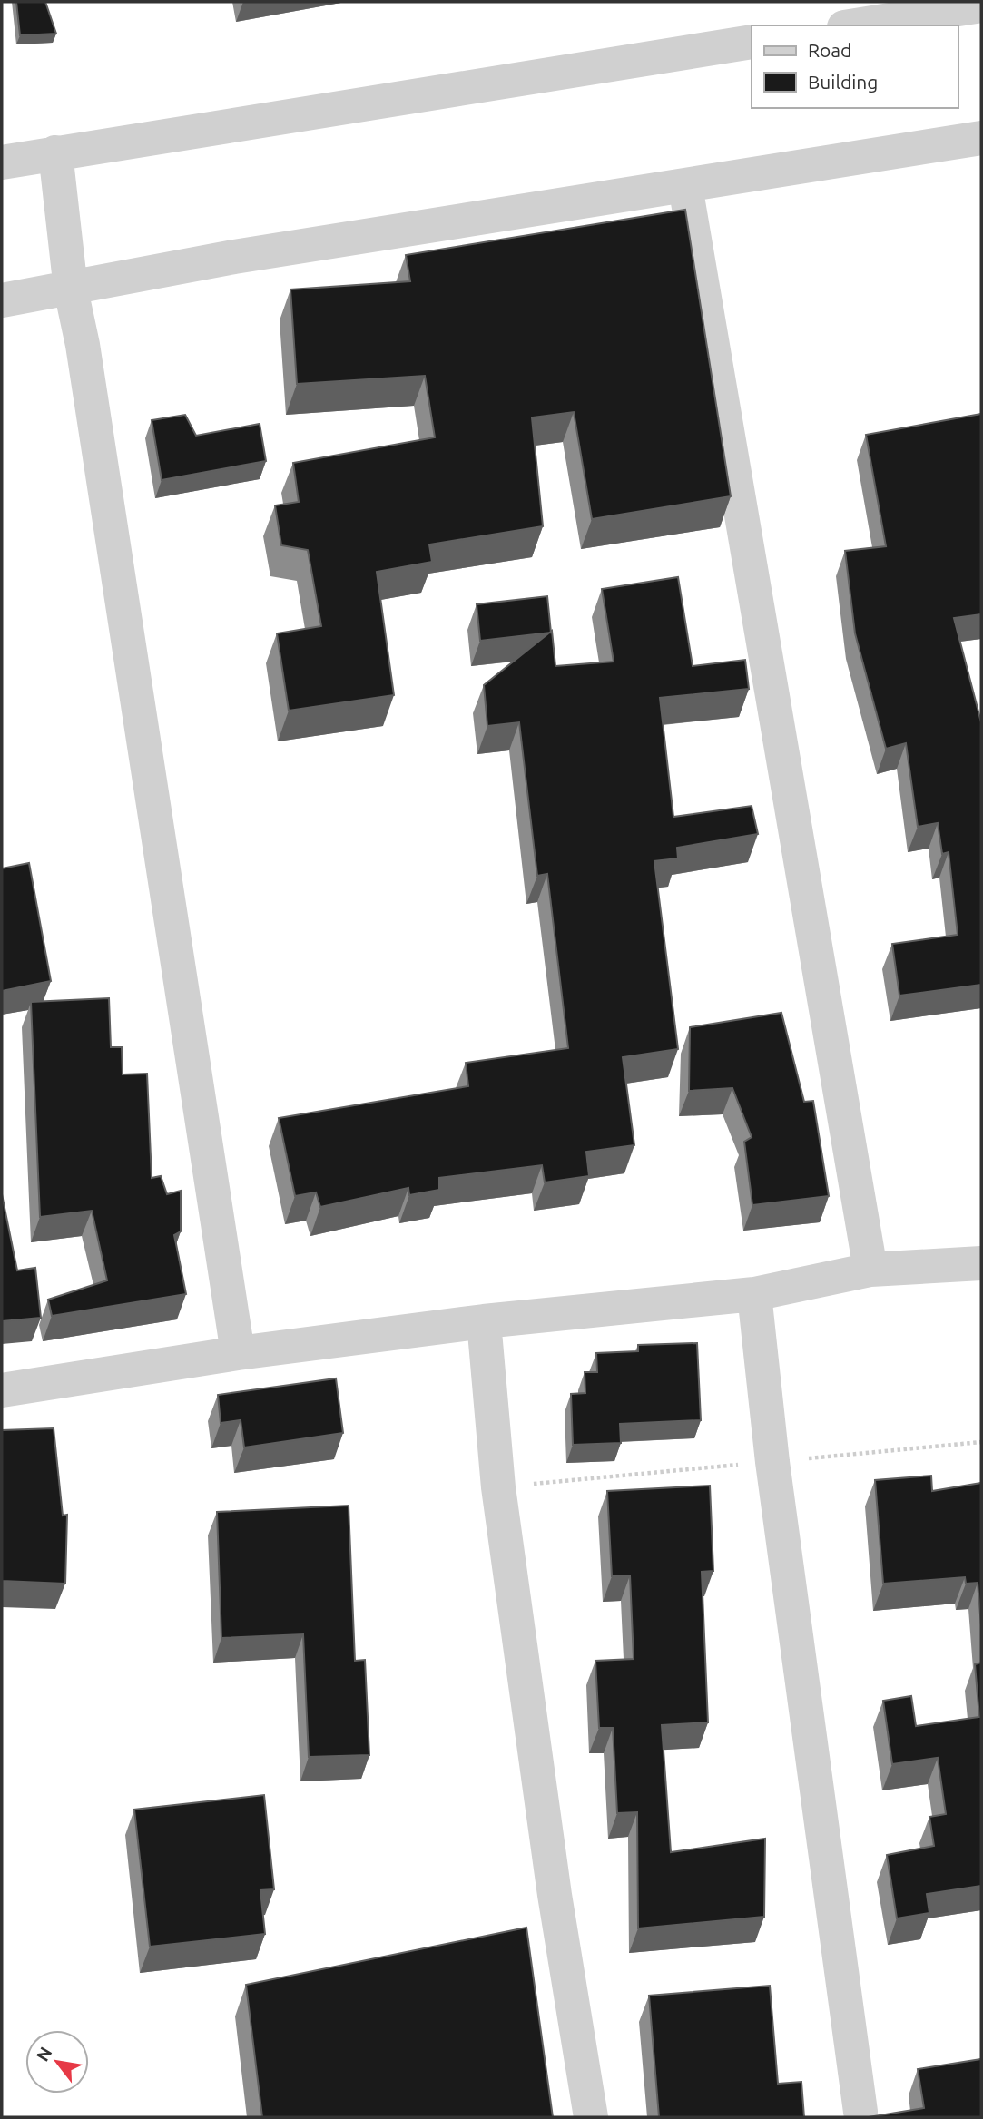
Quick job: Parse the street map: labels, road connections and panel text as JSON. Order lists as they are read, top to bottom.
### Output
{
  "legend": ["Road", "Building"],
  "north": "top left"
}
